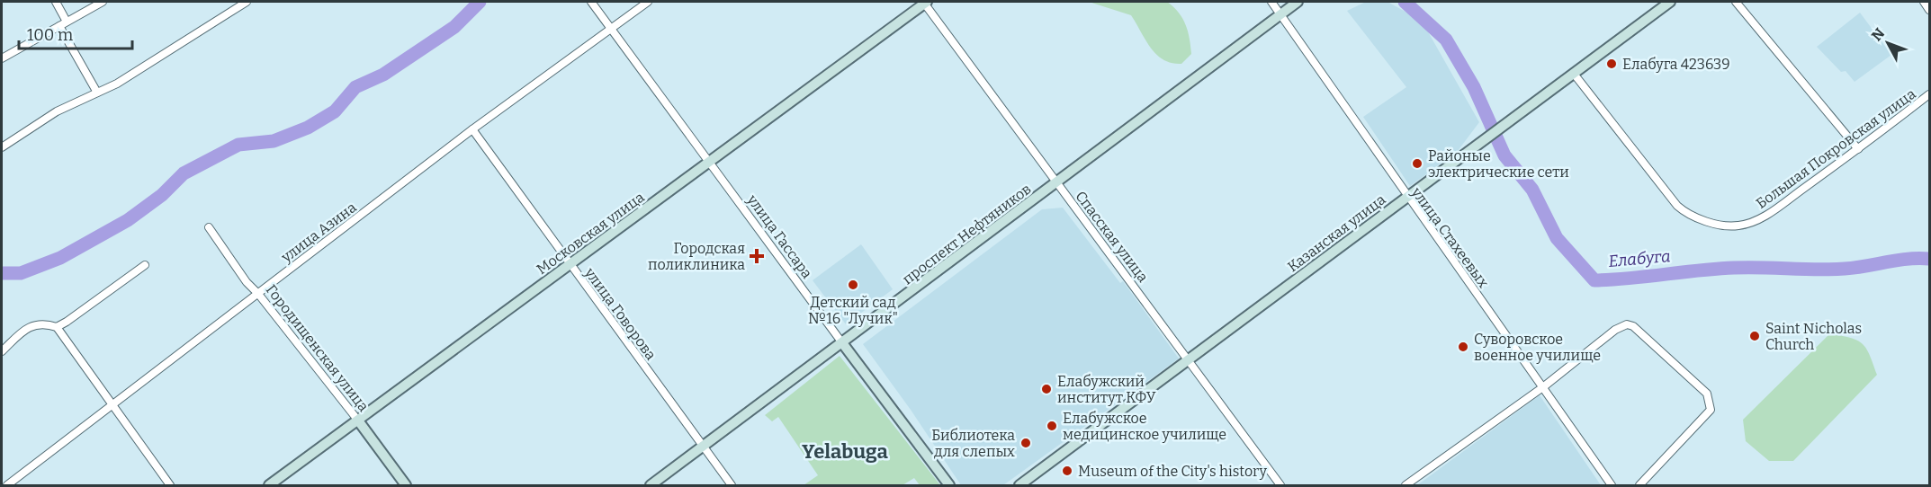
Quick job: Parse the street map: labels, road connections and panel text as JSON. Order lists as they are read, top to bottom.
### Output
{
  "streets": {
    "main road": [
      "Московская улица",
      "Казанская улица",
      "проспект Нефтяников",
      "улица Гассара",
      "Городищенская улица"
    ],
    "street": [
      "Большая Покровская улица",
      "улица Азина",
      "Спасская улица",
      "улица Стахеевых",
      "улица Говорова"
    ]
  },
  "crossings": [
    ["Большая Покровская улица", "Казанская улица"],
    ["улица Азина", "улица Гассара"],
    ["улица Азина", "улица Говорова"],
    ["улица Азина", "Городищенская улица"],
    ["Московская улица", "улица Гассара"],
    ["Московская улица", "Спасская улица"],
    ["Московская улица", "улица Говорова"],
    ["Московская улица", "Городищенская улица"],
    ["Казанская улица", "Спасская улица"],
    ["Казанская улица", "улица Стахеевых"],
    ["проспект Нефтяников", "улица Гассара"],
    ["проспект Нефтяников", "Спасская улица"],
    ["проспект Нефтяников", "улица Стахеевых"],
    ["проспект Нефтяников", "улица Говорова"]
  ],
  "districts": ["Yelabuga"],
  "water": ["Елабуга"],
  "places": {
    "other": [
      "Елабуга 423639",
      "Районые электрические сети",
      "Детский сад №16 \"Лучик\"",
      "Saint Nicholas Church",
      "Суворовское военное училище",
      "Елабужский институт КФУ",
      "Елабужское медицинское училище",
      "Библиотека для слепых",
      "Museum of the City's history"
    ],
    "health": ["Городская поликлиника"]
  },
  "scale_bar": "100 m",
  "north": "top left"
}
